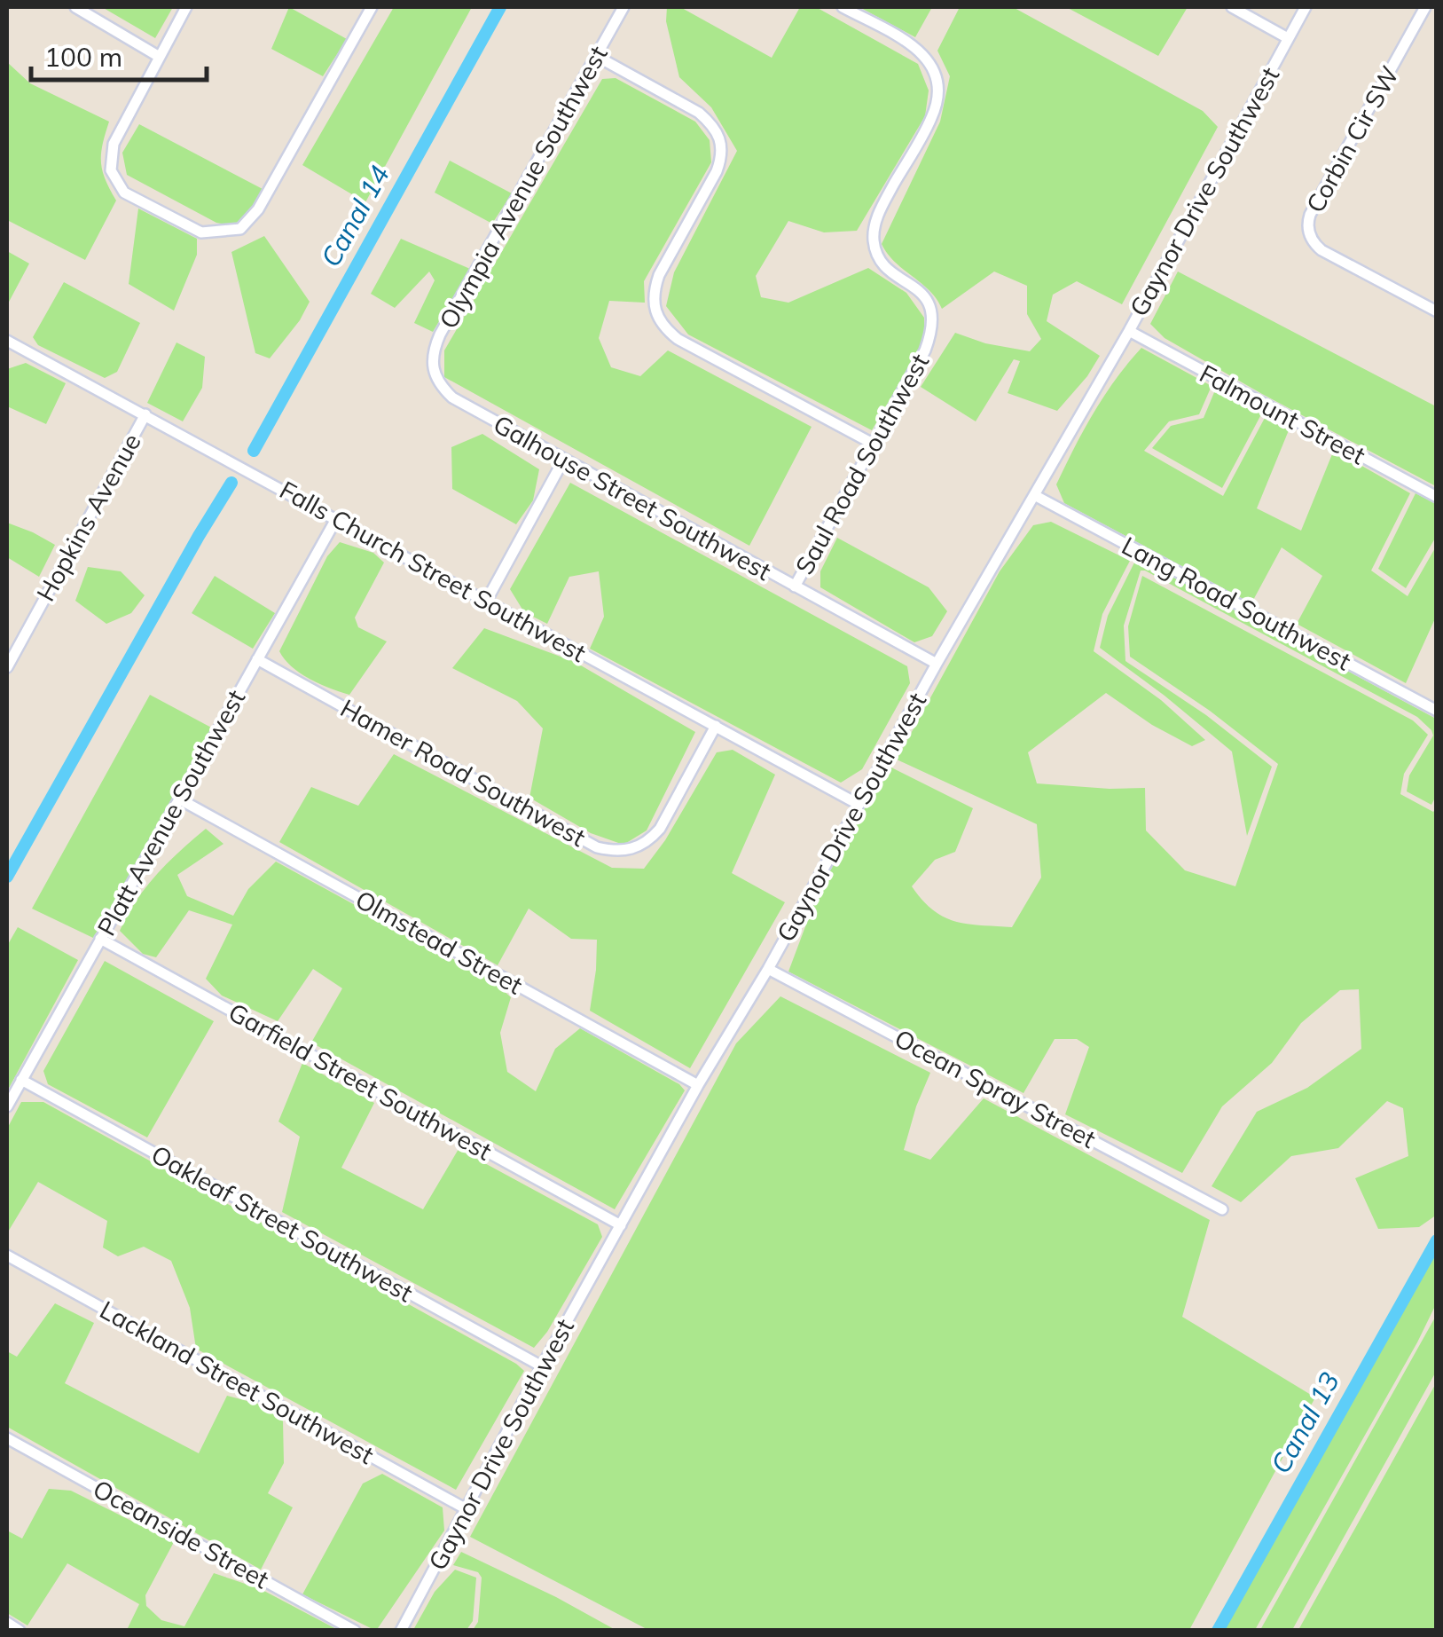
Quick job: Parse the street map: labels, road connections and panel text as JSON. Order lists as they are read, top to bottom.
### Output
{
  "streets": {
    "street": [
      "Corbin Cir SW",
      "Olympia Avenue Southwest",
      "Gaynor Drive Southwest",
      "Falmount Street",
      "Saul Road Southwest",
      "Galhouse Street Southwest",
      "Hopkins Avenue",
      "Falls Church Street Southwest",
      "Lang Road Southwest",
      "Hamer Road Southwest",
      "Platt Avenue Southwest",
      "Olmstead Street",
      "Garfield Street Southwest",
      "Ocean Spray Street",
      "Oakleaf Street Southwest",
      "Lackland Street Southwest",
      "Oceanside Street"
    ]
  },
  "crossings": [
    ["Olympia Avenue Southwest", "Galhouse Street Southwest"],
    ["Gaynor Drive Southwest", "Falmount Street"],
    ["Gaynor Drive Southwest", "Galhouse Street Southwest"],
    ["Gaynor Drive Southwest", "Falls Church Street Southwest"],
    ["Gaynor Drive Southwest", "Lang Road Southwest"],
    ["Gaynor Drive Southwest", "Olmstead Street"],
    ["Gaynor Drive Southwest", "Garfield Street Southwest"],
    ["Gaynor Drive Southwest", "Ocean Spray Street"],
    ["Gaynor Drive Southwest", "Oakleaf Street Southwest"],
    ["Gaynor Drive Southwest", "Lackland Street Southwest"],
    ["Saul Road Southwest", "Galhouse Street Southwest"],
    ["Hopkins Avenue", "Falls Church Street Southwest"],
    ["Falls Church Street Southwest", "Hamer Road Southwest"],
    ["Falls Church Street Southwest", "Platt Avenue Southwest"],
    ["Hamer Road Southwest", "Platt Avenue Southwest"],
    ["Platt Avenue Southwest", "Olmstead Street"],
    ["Platt Avenue Southwest", "Garfield Street Southwest"],
    ["Platt Avenue Southwest", "Oakleaf Street Southwest"]
  ],
  "water": ["Canal 14", "Canal 13"],
  "scale_bar": "100 m"
}
